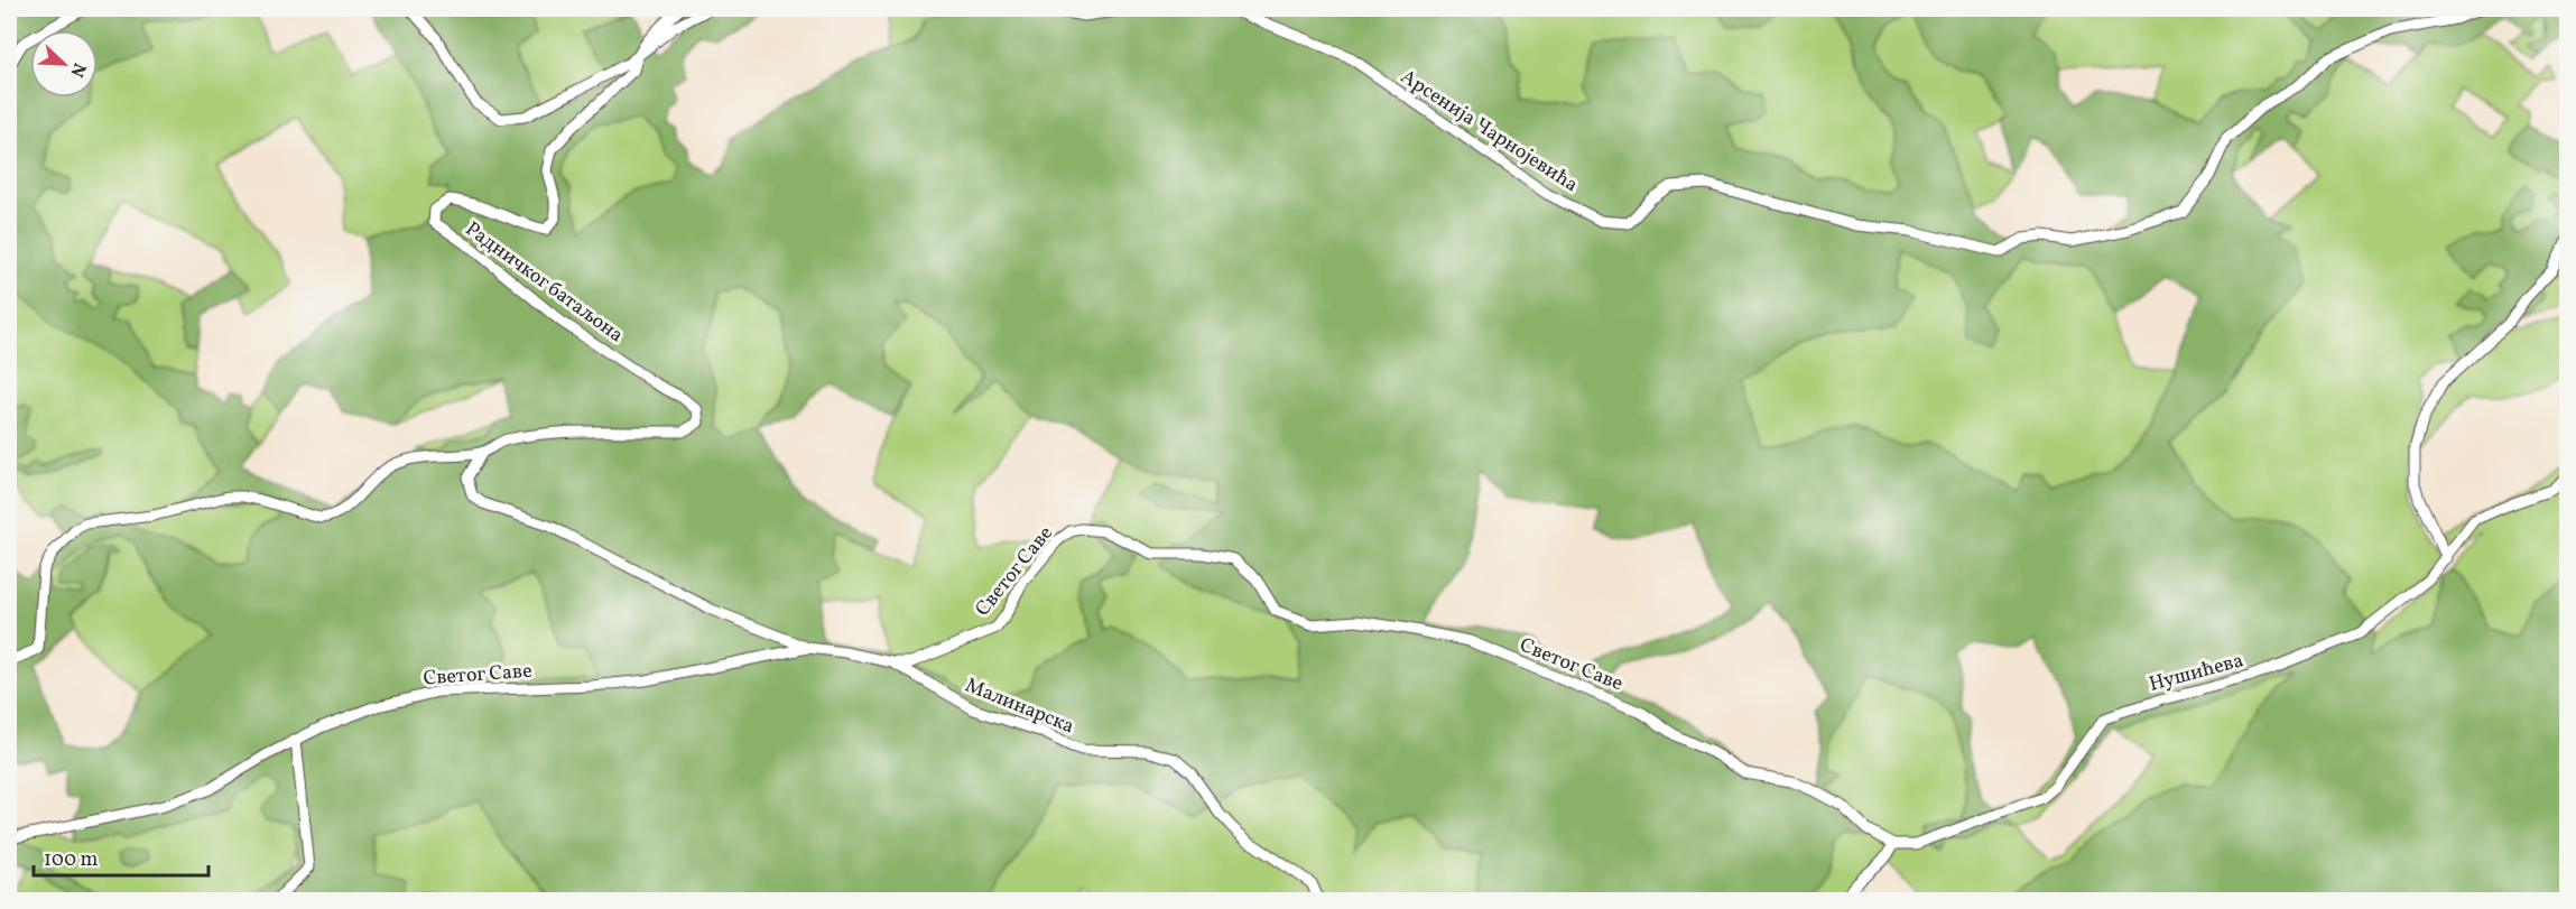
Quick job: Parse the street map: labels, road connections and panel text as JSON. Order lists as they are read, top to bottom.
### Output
{
  "streets": {
    "street": [
      "Арсенија Чарнојевића",
      "Радничког батаљона",
      "Светог Саве",
      "Нушићева",
      "Малинарска"
    ]
  },
  "crossings": [
    ["Светог Саве", "Нушићева"],
    ["Светог Саве", "Малинарска"]
  ],
  "scale_bar": "100 m",
  "north": "bottom right"
}
